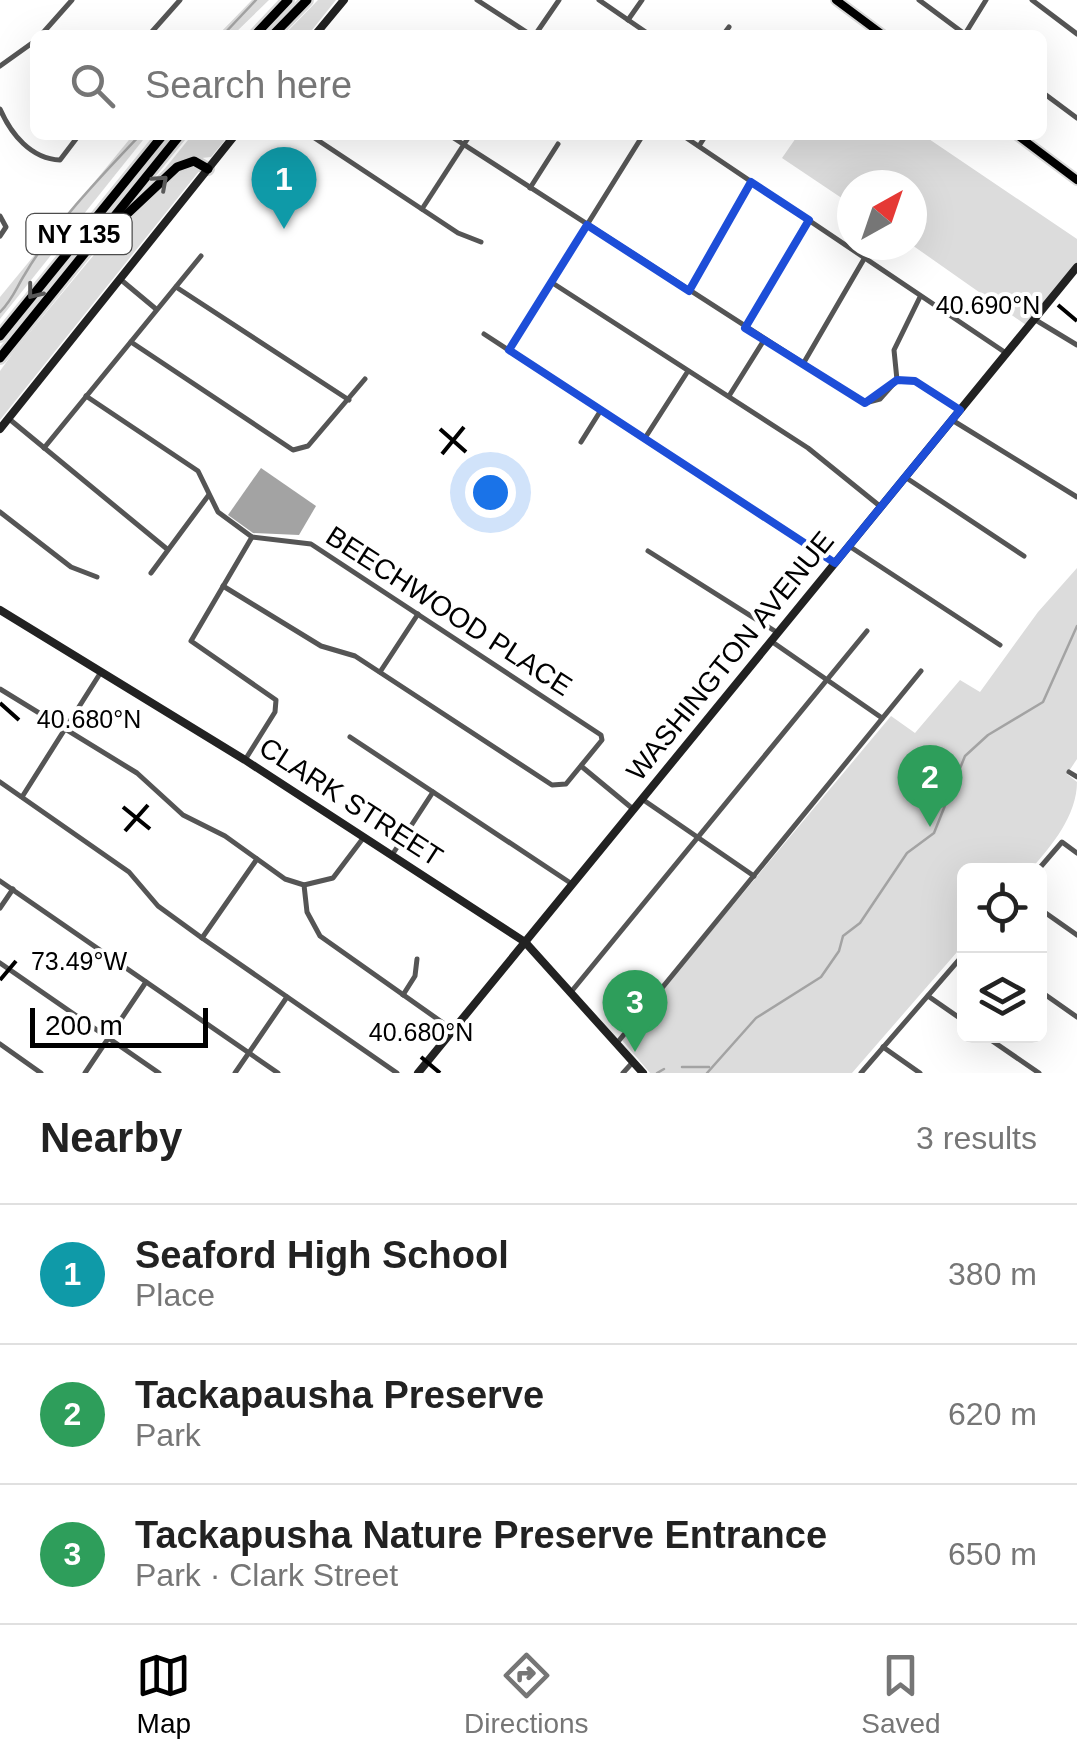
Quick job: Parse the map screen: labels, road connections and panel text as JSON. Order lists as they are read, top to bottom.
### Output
{
  "streets": {
    "highway": ["NY 135"],
    "street": ["BEECHWOOD PLACE", "WASHINGTON AVENUE", "CLARK STREET"]
  },
  "crossings": [
    ["WASHINGTON AVENUE", "CLARK STREET"]
  ],
  "scale_bar": "200 m",
  "north": "top right",
  "page": {
    "search": "Search here",
    "pins": ["1", "2", "3"],
    "scale": "200 m",
    "heading": ["Nearby", "3 results"],
    "list": [
      {
        "mark": "1",
        "name": "Seaford High School",
        "note": "Place",
        "value": "380 m"
      },
      {
        "mark": "2",
        "name": "Tackapausha Preserve",
        "note": "Park",
        "value": "620 m"
      },
      {
        "mark": "3",
        "name": "Tackapusha Nature Preserve Entrance",
        "note": "Park · Clark Street",
        "value": "650 m"
      }
    ],
    "nav": ["Map", "Directions", "Saved"]
  },
  "coordinates": ["40.690°N", "40.680°N", "73.49°W"]
}
